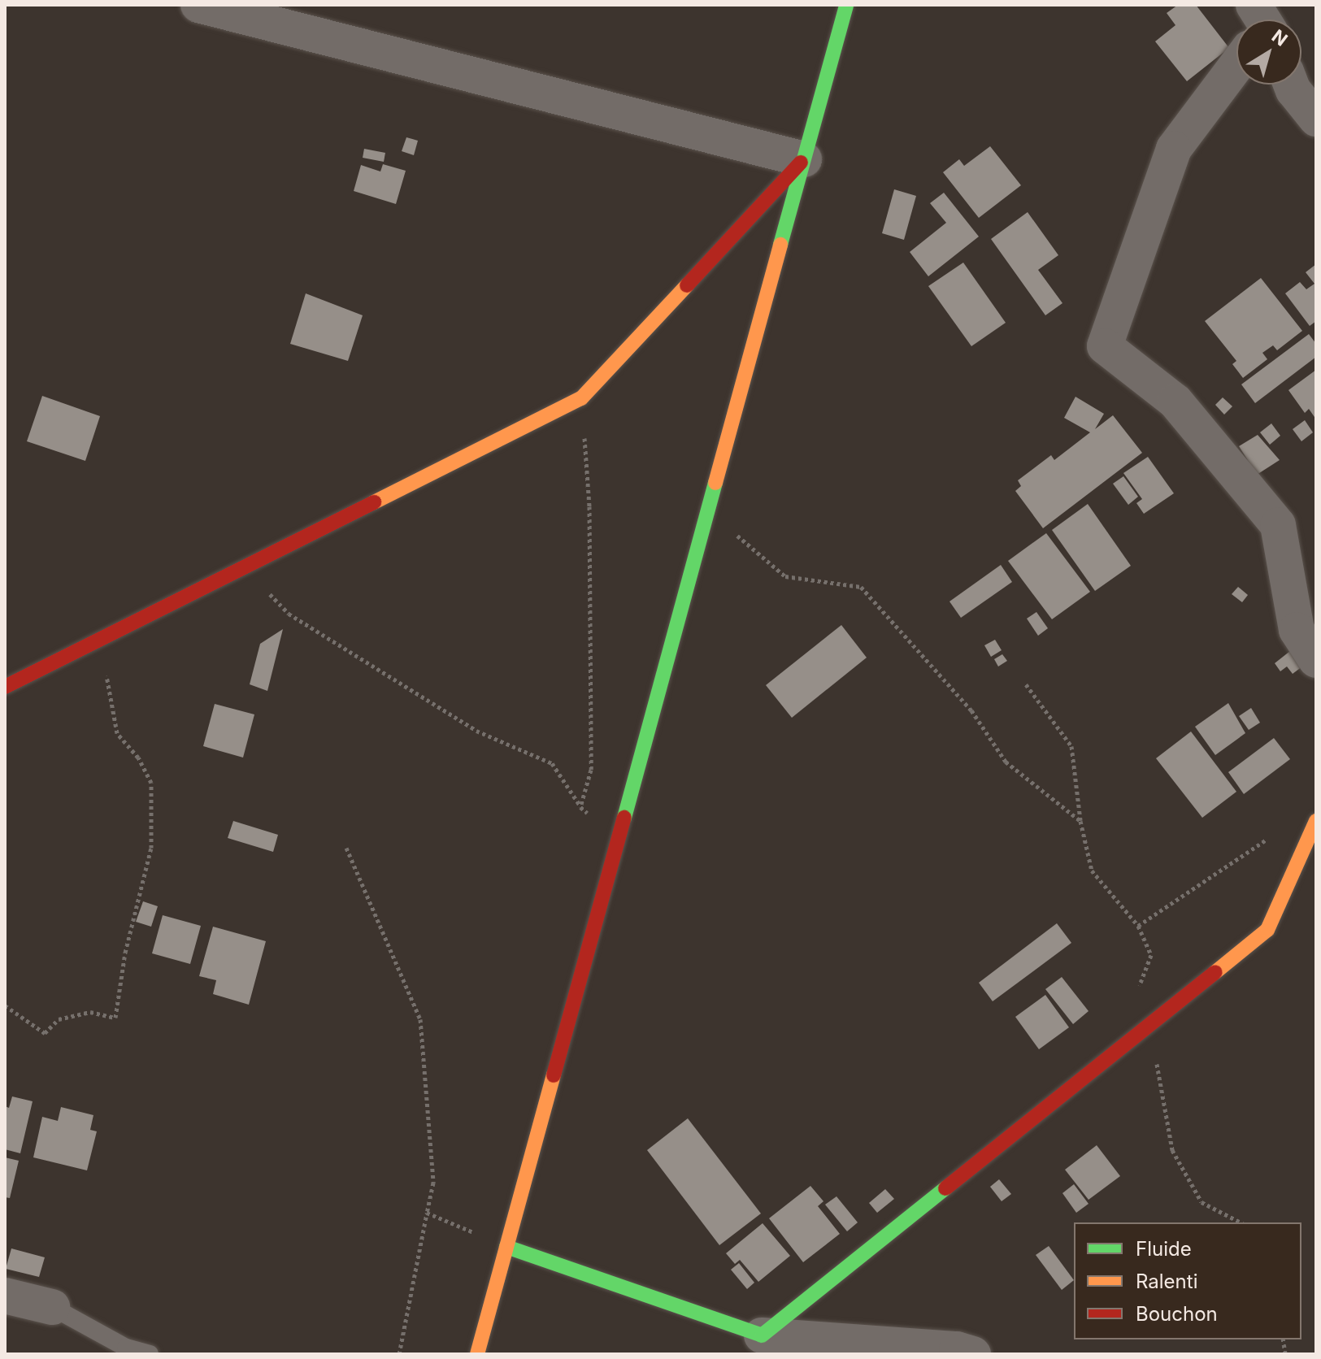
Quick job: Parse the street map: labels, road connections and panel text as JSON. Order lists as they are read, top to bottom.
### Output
{
  "legend": ["Fluide", "Ralenti", "Bouchon"],
  "north": "top right"
}
